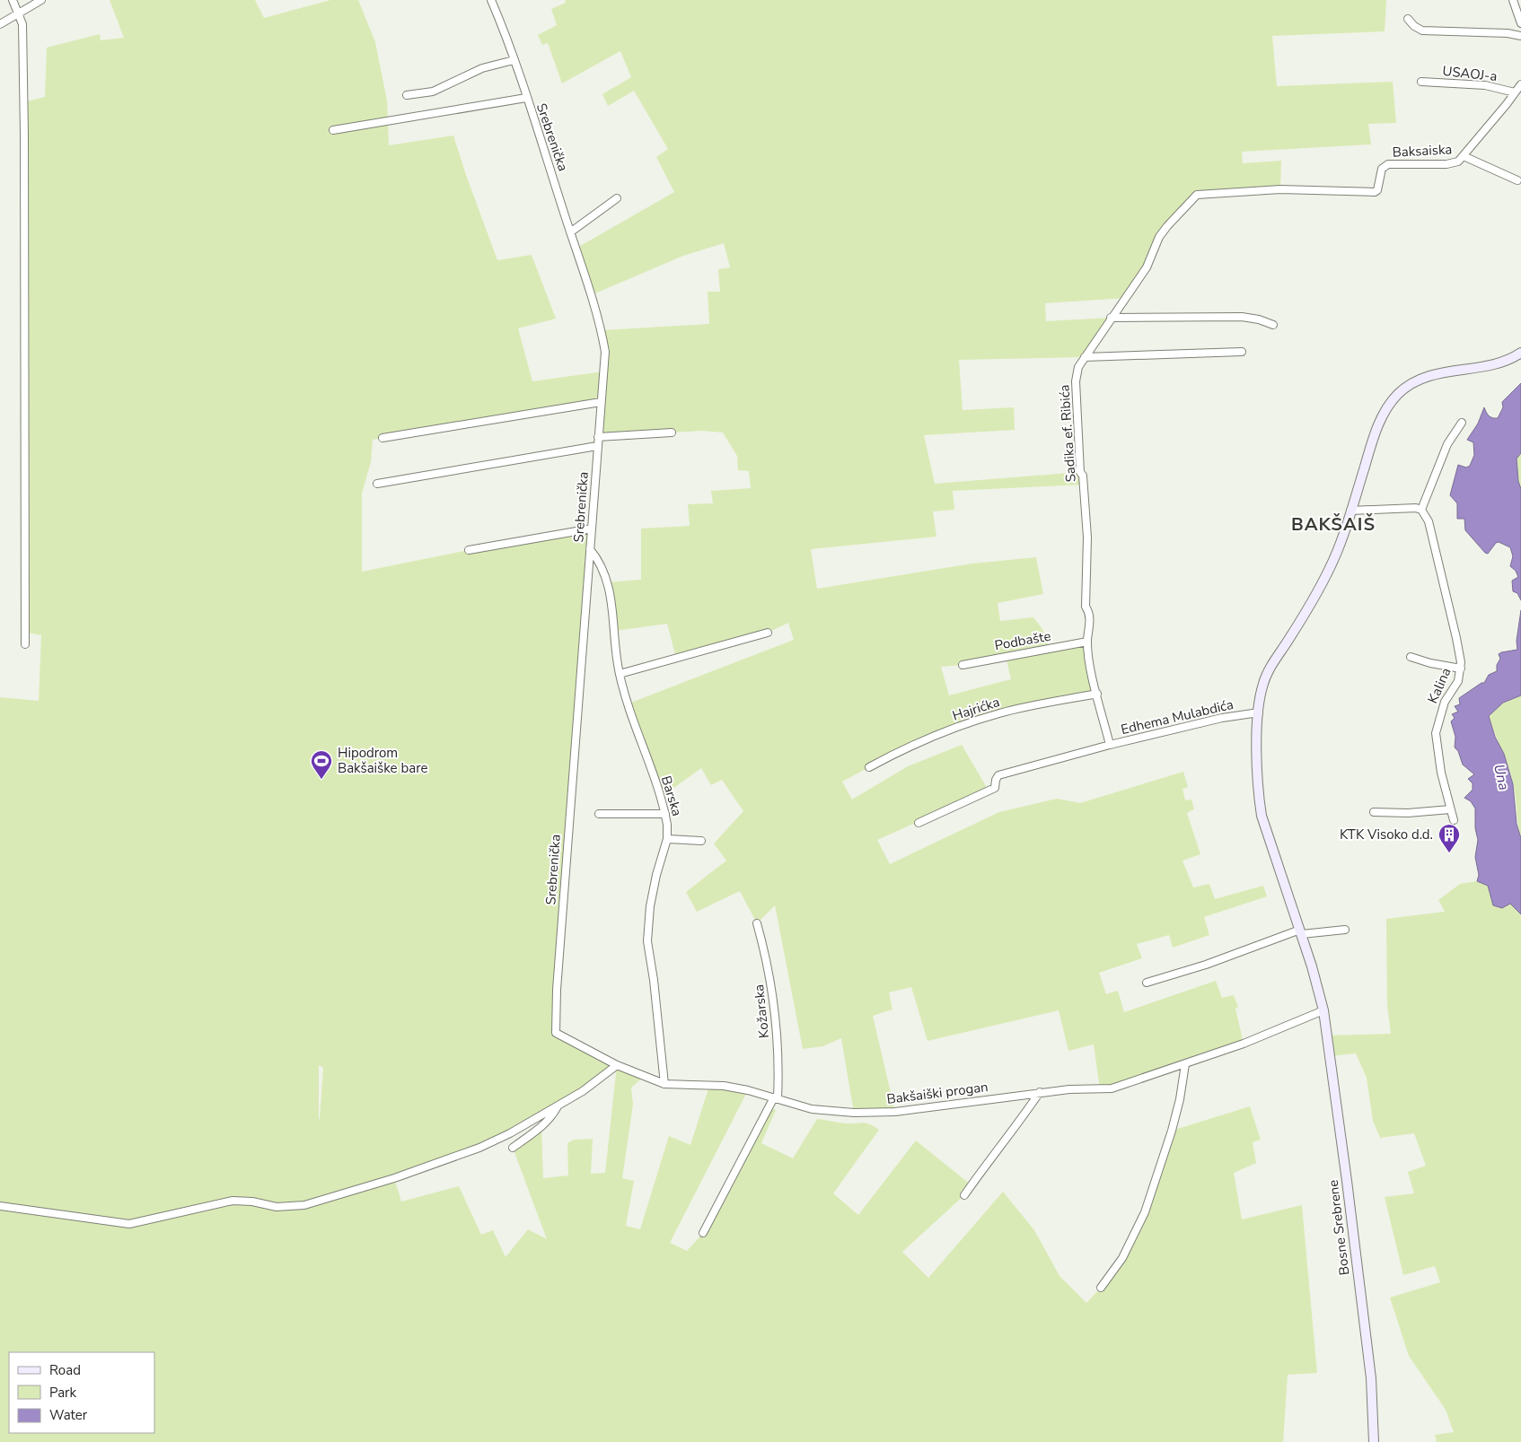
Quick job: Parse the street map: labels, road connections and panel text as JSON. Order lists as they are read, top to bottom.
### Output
{
  "streets": {
    "street": [
      "USAOJ-a",
      "Srebrenička",
      "Baksaiska",
      "Sadika ef. Ribića",
      "Podbašte",
      "Kalina",
      "Hajrićka",
      "Edhema Mulabdića",
      "Barska",
      "Kožarska",
      "Bakšaiški progan",
      "Bosne Srebrene"
    ]
  },
  "crossings": [
    ["USAOJ-a", "Baksaiska"],
    ["Srebrenička", "Barska"],
    ["Srebrenička", "Bakšaiški progan"],
    ["Baksaiska", "Sadika ef. Ribića"],
    ["Sadika ef. Ribića", "Podbašte"],
    ["Sadika ef. Ribića", "Hajrićka"],
    ["Sadika ef. Ribića", "Edhema Mulabdića"],
    ["Edhema Mulabdića", "Bosne Srebrene"],
    ["Barska", "Bakšaiški progan"],
    ["Kožarska", "Bakšaiški progan"],
    ["Bakšaiški progan", "Bosne Srebrene"]
  ],
  "districts": ["BAKŠAIŠ"],
  "water": ["Una"],
  "places": {
    "sports": ["Hipodrom Bakšaiške bare"],
    "building": ["KTK Visoko d.d."]
  },
  "legend": ["Road", "Park", "Water"]
}
